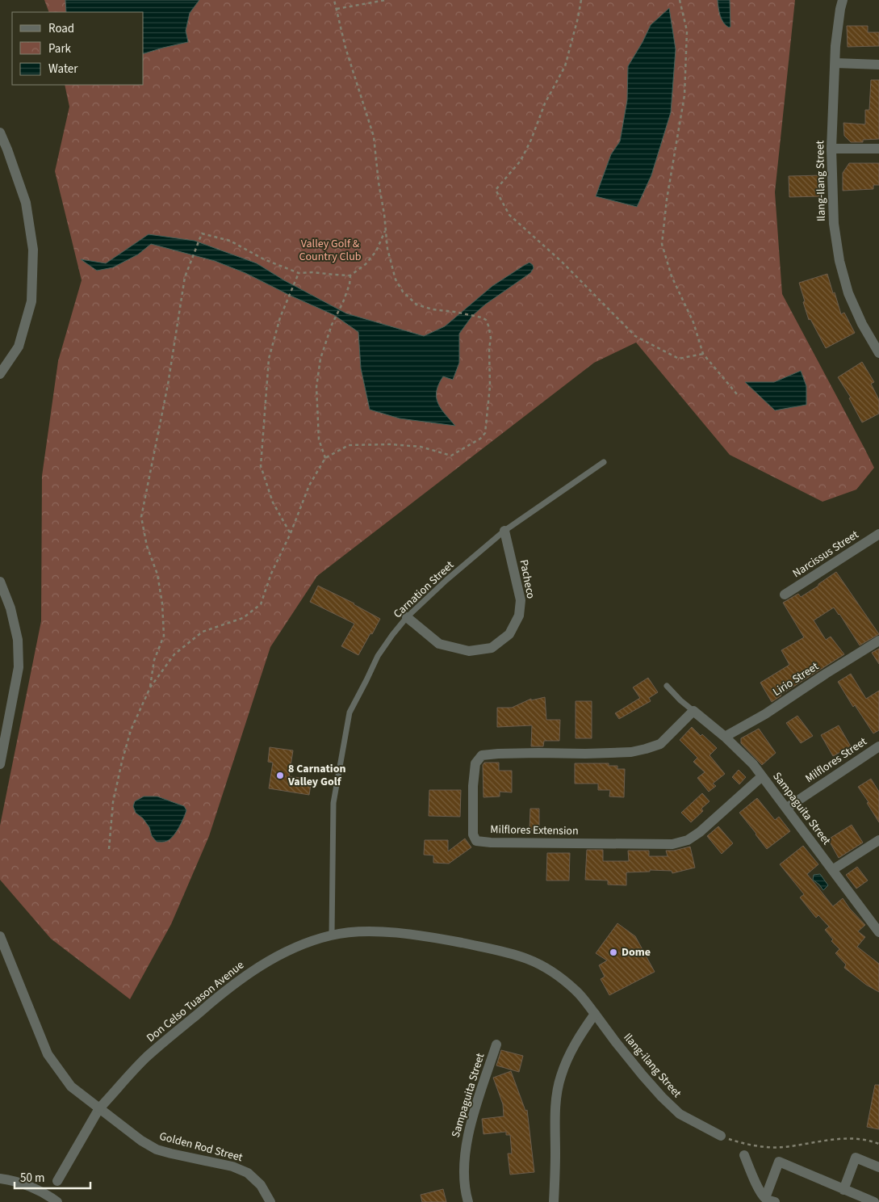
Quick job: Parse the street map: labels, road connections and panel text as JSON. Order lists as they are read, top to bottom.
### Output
{
  "streets": {
    "street": [
      "Ilang-Ilang Street",
      "Narcissus Street",
      "Pacheco",
      "Lirio Street",
      "Milflores Street",
      "Sampaguita Street",
      "Milflores Extension",
      "Don Celso Tuason Avenue",
      "Ilang-ilang Street",
      "Golden Rod Street"
    ],
    "lane": ["Carnation Street"]
  },
  "crossings": [
    ["Pacheco", "Carnation Street"],
    ["Carnation Street", "Don Celso Tuason Avenue"],
    ["Lirio Street", "Sampaguita Street"],
    ["Milflores Street", "Sampaguita Street"],
    ["Sampaguita Street", "Milflores Extension"],
    ["Don Celso Tuason Avenue", "Ilang-ilang Street"],
    ["Don Celso Tuason Avenue", "Golden Rod Street"]
  ],
  "parks": ["Valley Golf & Country Club"],
  "places": ["8 Carnation Valley Golf", "Dome"],
  "legend": ["Road", "Park", "Water"],
  "scale_bar": "50 m"
}
